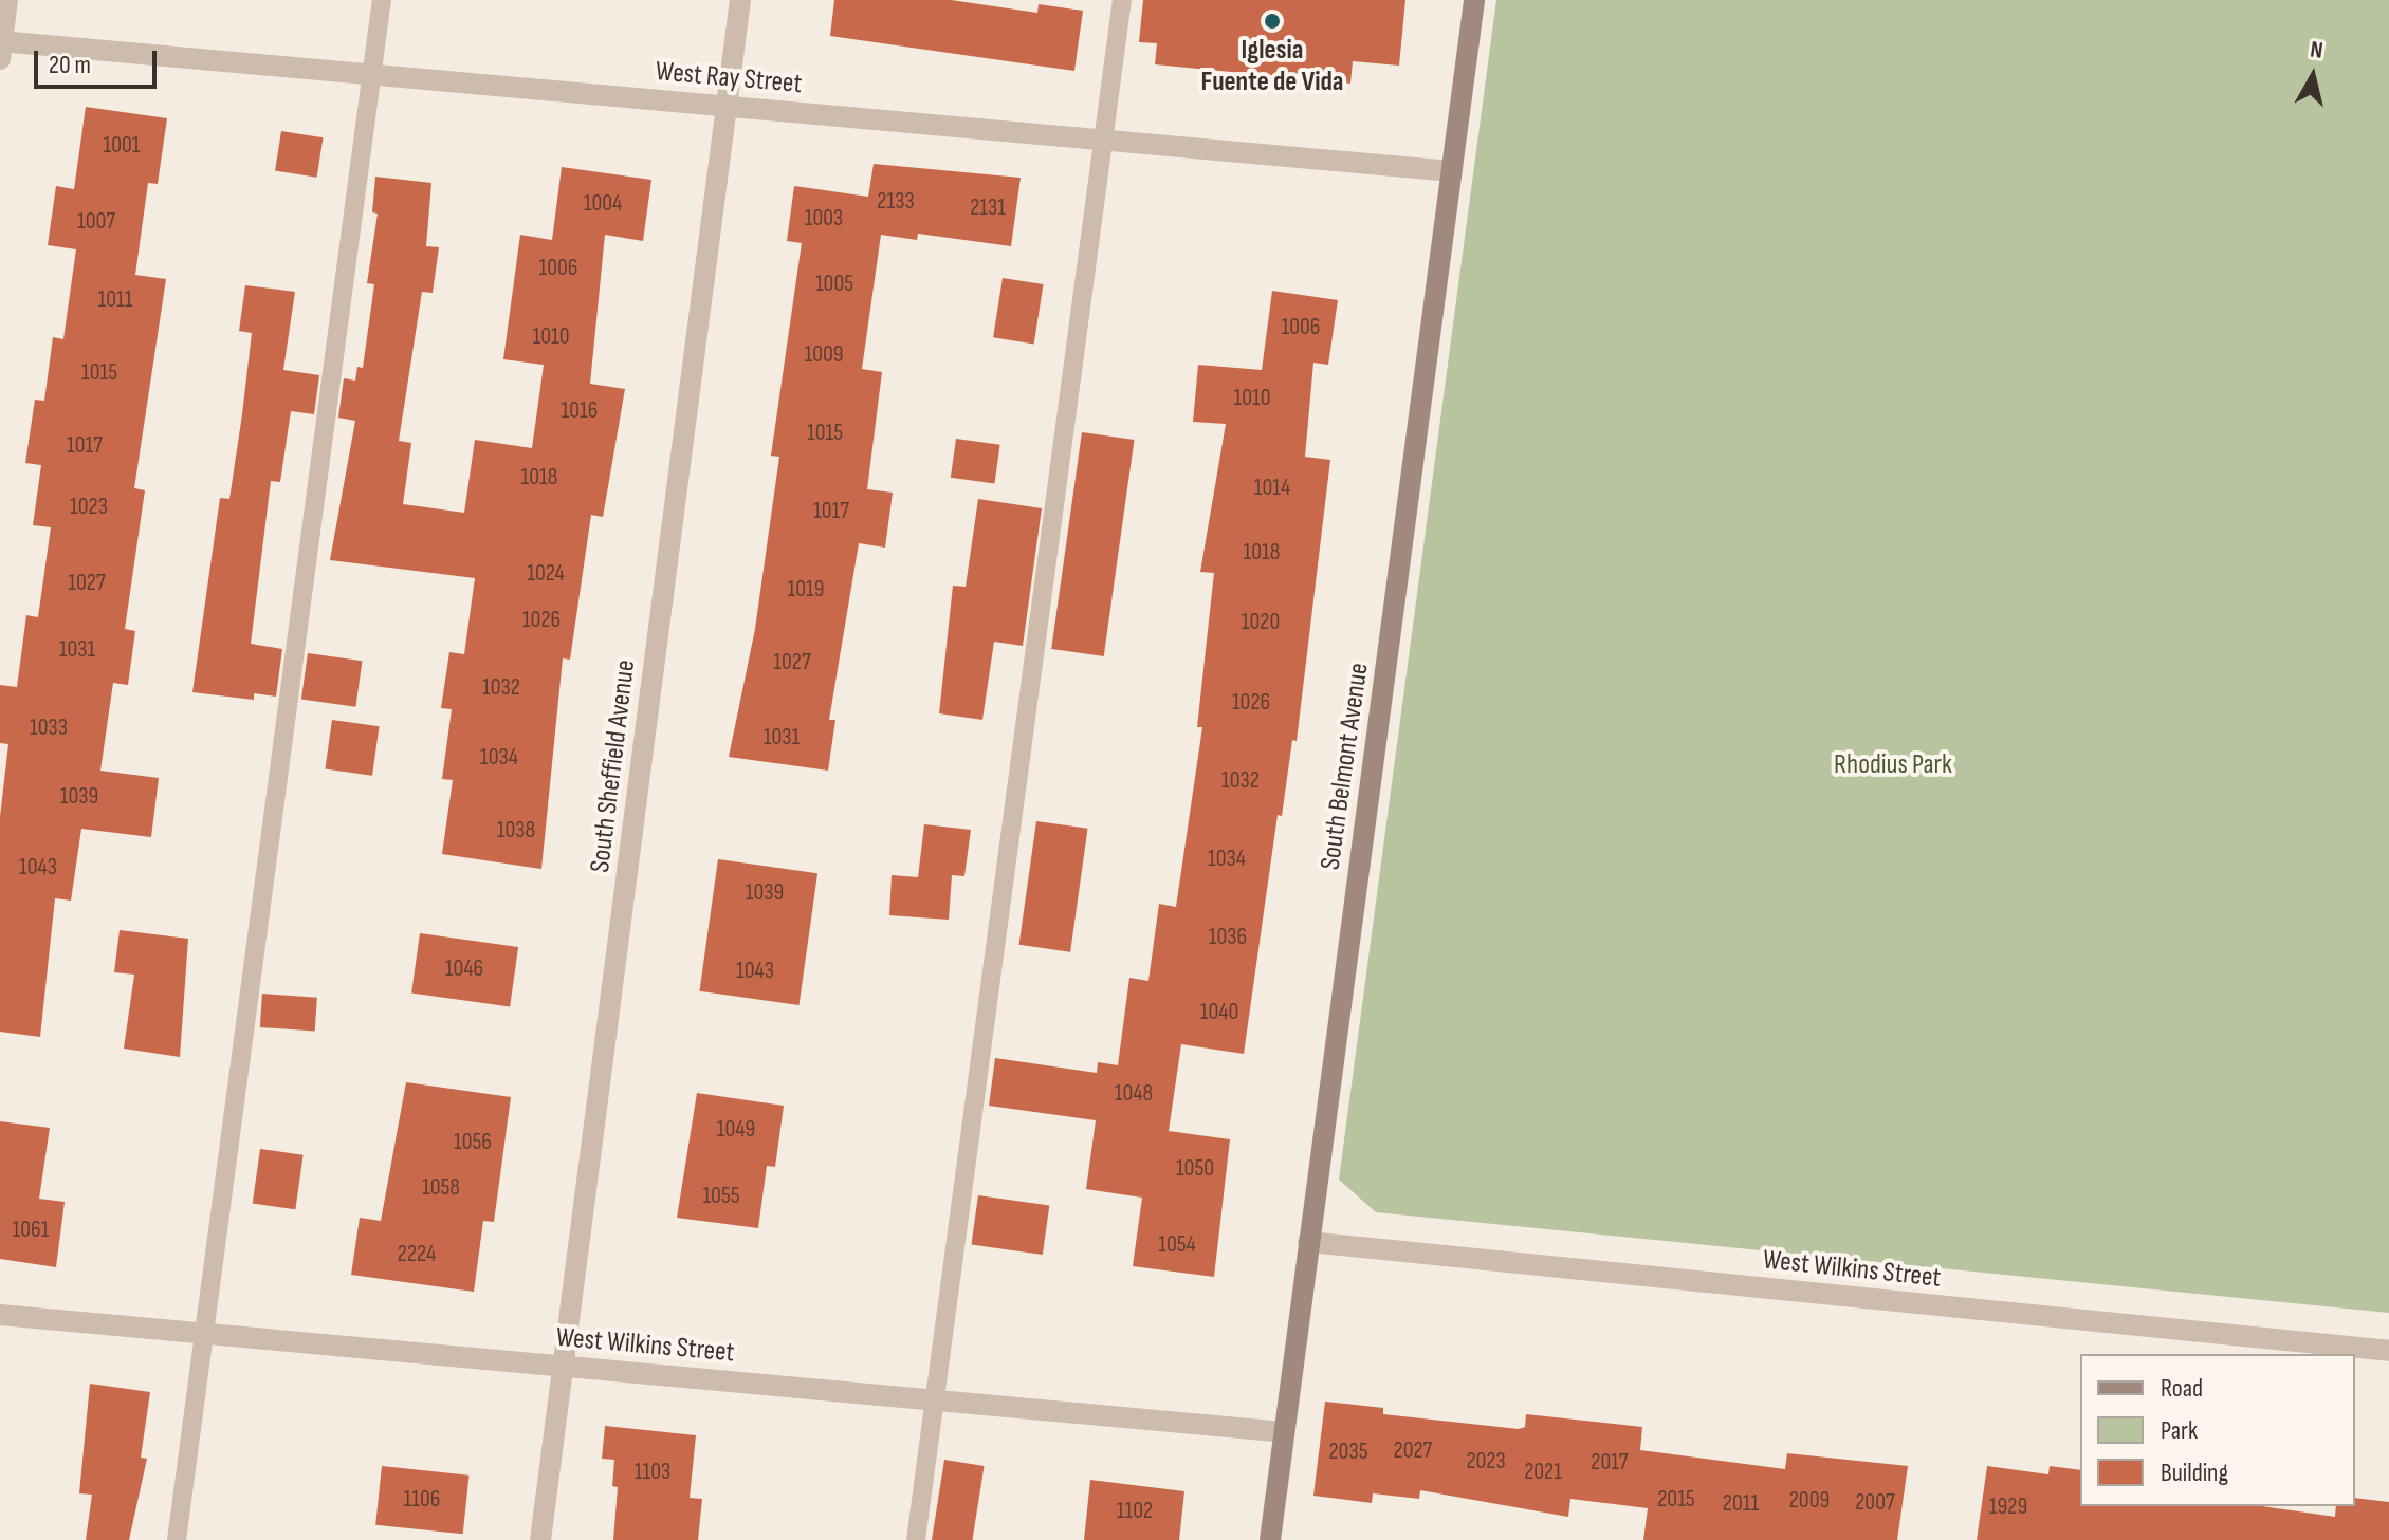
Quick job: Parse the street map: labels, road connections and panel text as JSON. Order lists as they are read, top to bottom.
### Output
{
  "streets": {
    "main road": ["South Belmont Avenue"],
    "street": ["West Ray Street", "South Sheffield Avenue", "West Wilkins Street"]
  },
  "crossings": [
    ["West Ray Street", "South Sheffield Avenue"],
    ["West Ray Street", "South Belmont Avenue"],
    ["South Sheffield Avenue", "West Wilkins Street"],
    ["South Belmont Avenue", "West Wilkins Street"]
  ],
  "parks": ["Rhodius Park"],
  "places": ["Iglesia Fuente de Vida"],
  "house_numbers": [
    "1001",
    "2133",
    "1004",
    "2131",
    "1003",
    "1007",
    "1006",
    "1005",
    "1011",
    "1006",
    "1010",
    "1009",
    "1015",
    "1010",
    "1016",
    "1015",
    "1017",
    "1018",
    "1014",
    "1023",
    "1017",
    "1018",
    "1024",
    "1027",
    "1019",
    "1026",
    "1020",
    "1031",
    "1027",
    "1032",
    "1026",
    "1033",
    "1031",
    "1034",
    "1032",
    "1039",
    "1038",
    "1034",
    "1043",
    "1039",
    "1036",
    "1046",
    "1043",
    "1040",
    "1048",
    "1049",
    "1056",
    "1050",
    "1058",
    "1055",
    "1061",
    "1054",
    "2224",
    "2027",
    "2035",
    "2023",
    "2017",
    "1103",
    "2021",
    "1106",
    "2015",
    "2009",
    "2007",
    "2011",
    "1929",
    "1102"
  ],
  "legend": ["Road", "Park", "Building"],
  "scale_bar": "20 m",
  "north": "top"
}
